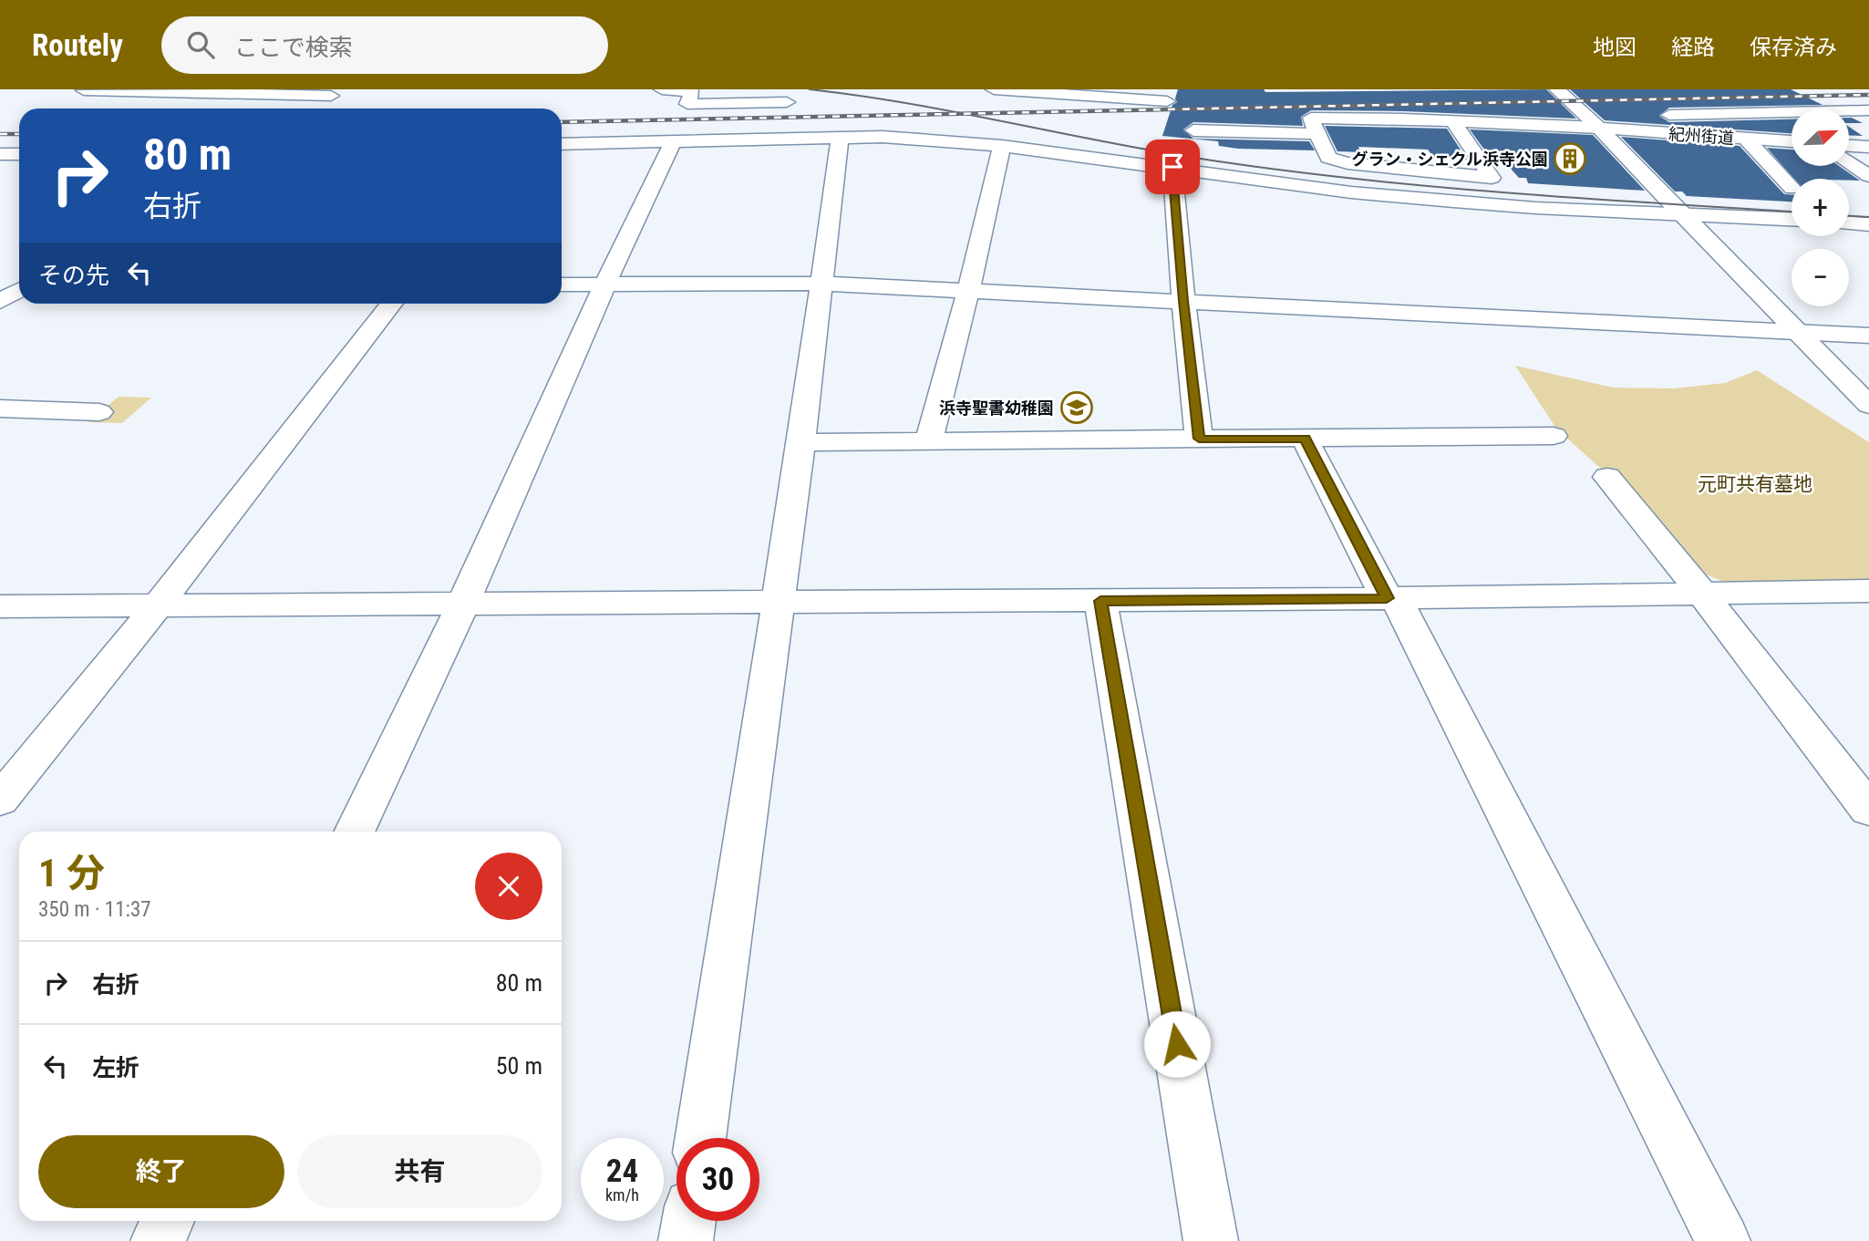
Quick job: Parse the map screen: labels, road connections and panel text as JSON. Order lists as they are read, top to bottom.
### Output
{
  "streets": {
    "street": ["紀州街道"]
  },
  "parks": ["元町共有墓地"],
  "places": {
    "building": ["グラン・シェクル浜寺公園"],
    "school or university": ["浜寺聖書幼稚園"]
  },
  "north": "top right",
  "page": {
    "header": "Routely",
    "search": "ここで検索",
    "nav": ["地図", "経路", "保存済み"],
    "map_buttons": ["+", "−"],
    "turn": ["80 m", "右折"],
    "then": "その先",
    "heading": ["1 分", "350 m · 11:37"],
    "list": [
      {
        "name": "右折",
        "value": "80 m"
      },
      {
        "name": "左折",
        "value": "50 m"
      }
    ],
    "buttons": ["終了", "共有"],
    "speed": "24 km/h",
    "limit": "30"
  }
}
